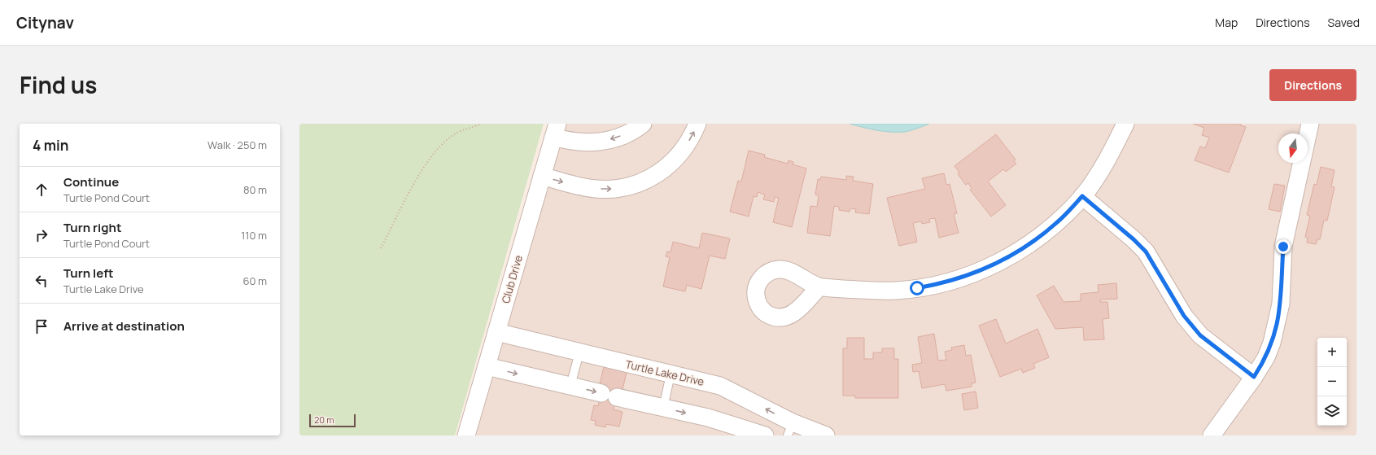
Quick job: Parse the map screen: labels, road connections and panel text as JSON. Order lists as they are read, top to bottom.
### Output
{
  "streets": {
    "street": ["Club Drive", "Turtle Lake Drive"]
  },
  "crossings": [
    ["Club Drive", "Turtle Lake Drive"]
  ],
  "scale_bar": "20 m",
  "north": "bottom",
  "page": {
    "header": "Citynav",
    "nav": ["Map", "Directions", "Saved"],
    "title": "Find us",
    "buttons": "Directions",
    "heading": ["4 min", "Walk · 250 m"],
    "list": [
      ["Continue", "Turtle Pond Court", "80 m"],
      ["Turn right", "Turtle Pond Court", "110 m"],
      ["Turn left", "Turtle Lake Drive", "60 m"],
      "Arrive at destination"
    ],
    "map_buttons": ["+", "−"],
    "scale": "20 m"
  }
}
